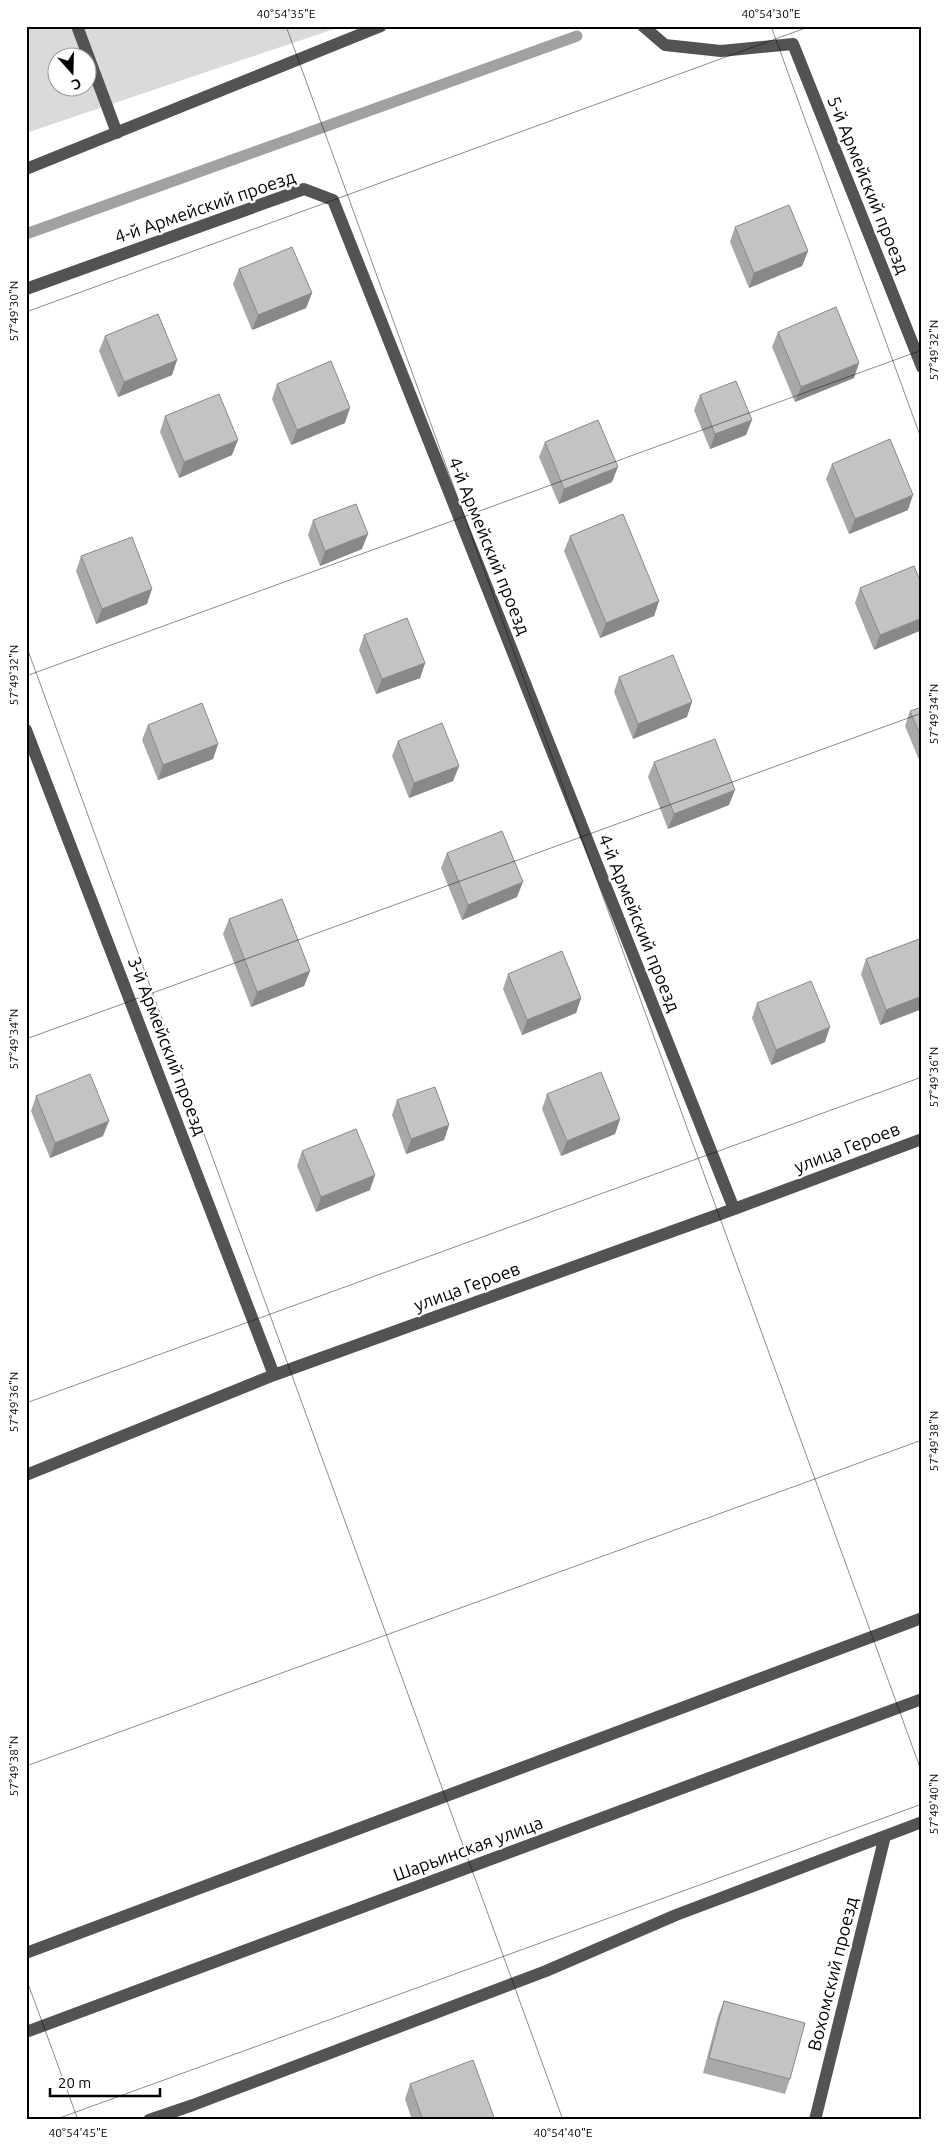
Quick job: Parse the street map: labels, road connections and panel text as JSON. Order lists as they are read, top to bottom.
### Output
{
  "streets": {
    "street": [
      "5-й Армейский проезд",
      "4-й Армейский проезд",
      "3-й Армейский проезд",
      "улица Героев",
      "Шарьинская улица",
      "Вохомский проезд"
    ]
  },
  "crossings": [
    ["4-й Армейский проезд", "улица Героев"],
    ["3-й Армейский проезд", "улица Героев"]
  ],
  "scale_bar": "20 m",
  "north": "bottom",
  "coordinates": [
    "40°54'35\"E",
    "40°54'30\"E",
    "57°49'30\"N",
    "57°49'32\"N",
    "57°49'34\"N",
    "57°49'36\"N",
    "57°49'38\"N",
    "57°49'40\"N",
    "40°54'45\"E",
    "40°54'40\"E"
  ]
}
